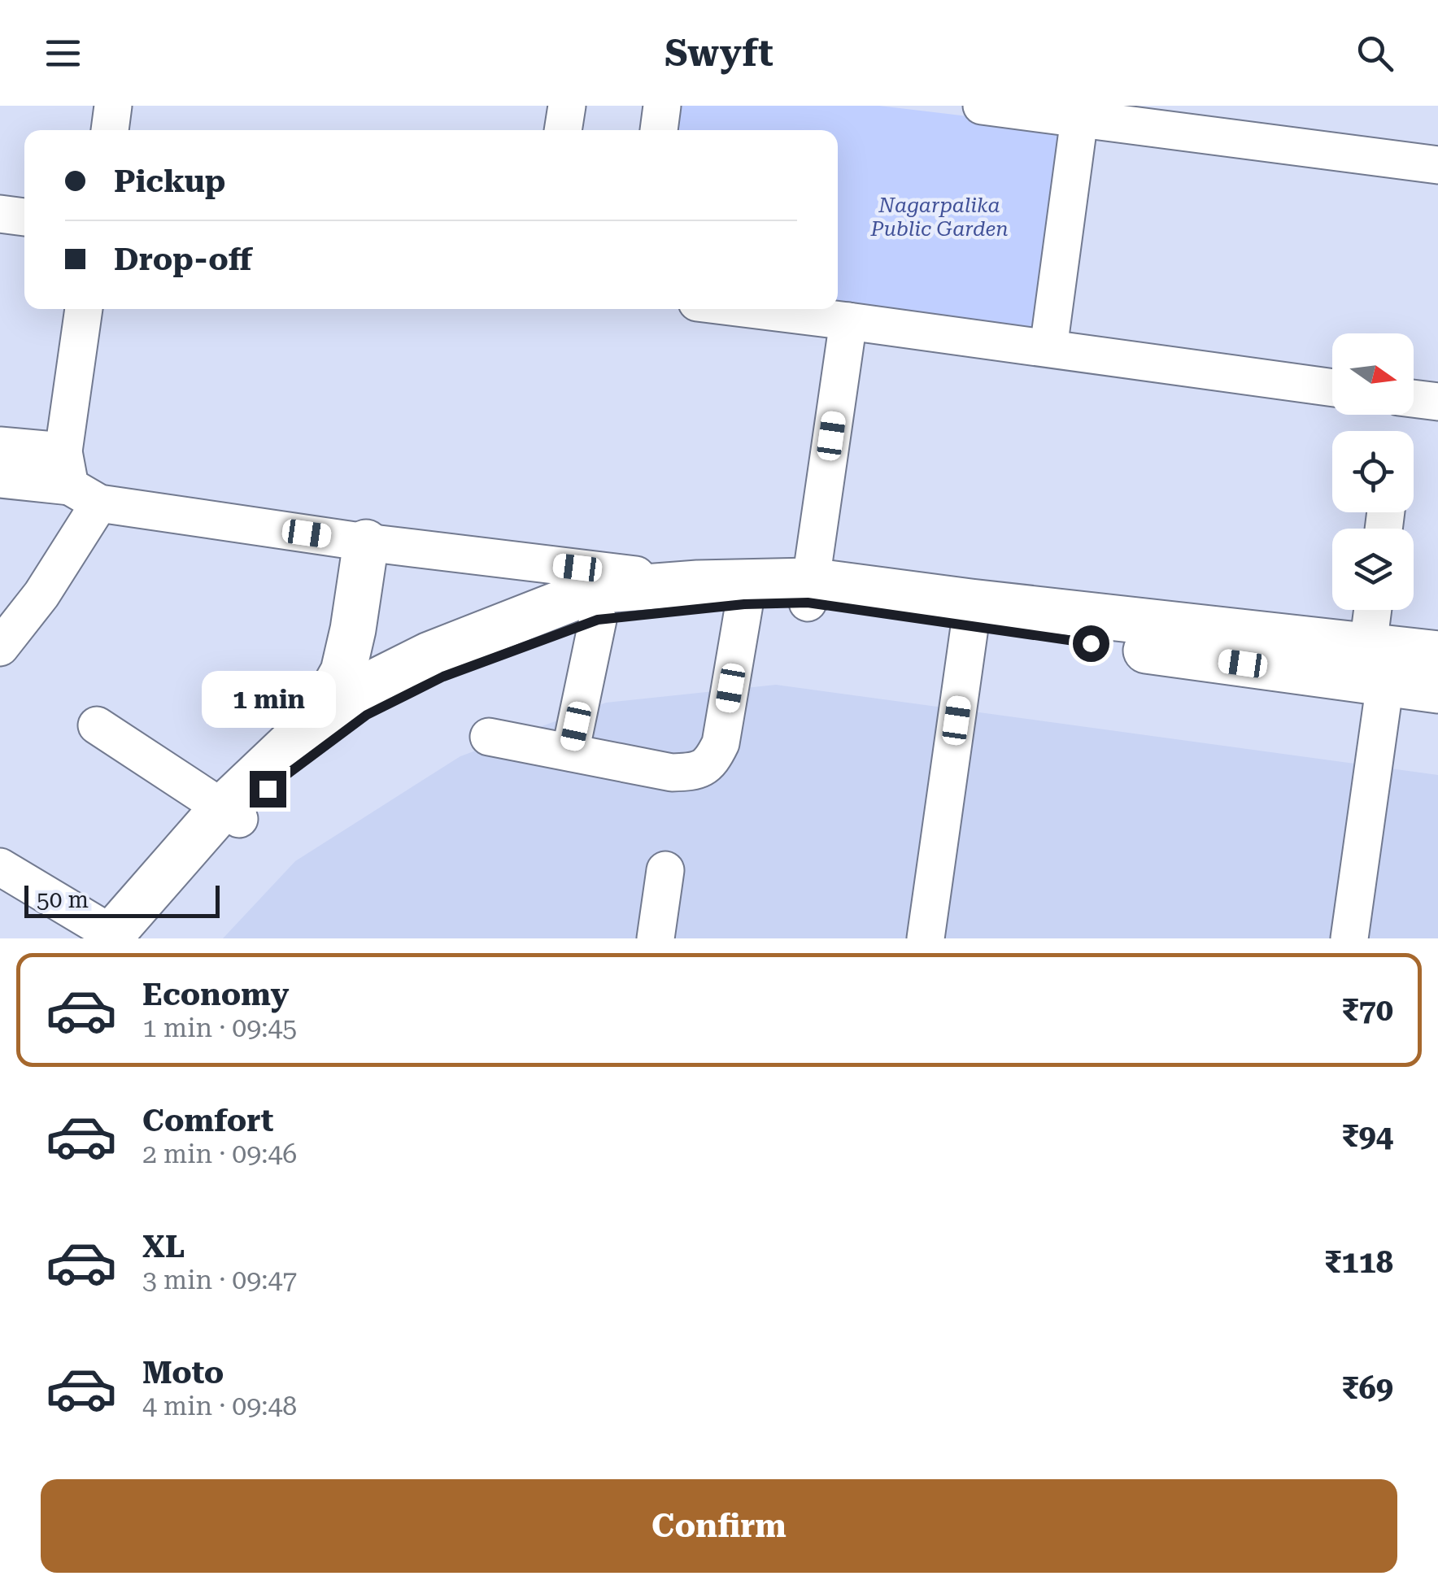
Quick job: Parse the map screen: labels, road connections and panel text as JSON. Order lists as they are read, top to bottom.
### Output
{
  "parks": ["Nagarpalika Public Garden"],
  "scale_bar": "50 m",
  "north": "right",
  "page": {
    "header": "Swyft",
    "banner": ["Pickup", "Drop-off"],
    "bubble": "1 min",
    "scale": "50 m",
    "list": [
      {
        "name": "Economy",
        "note": "1 min · 09:45",
        "value": "₹70"
      },
      {
        "name": "Comfort",
        "note": "2 min · 09:46",
        "value": "₹94"
      },
      {
        "name": "XL",
        "note": "3 min · 09:47",
        "value": "₹118"
      },
      {
        "name": "Moto",
        "note": "4 min · 09:48",
        "value": "₹69"
      }
    ],
    "buttons": "Confirm"
  }
}
